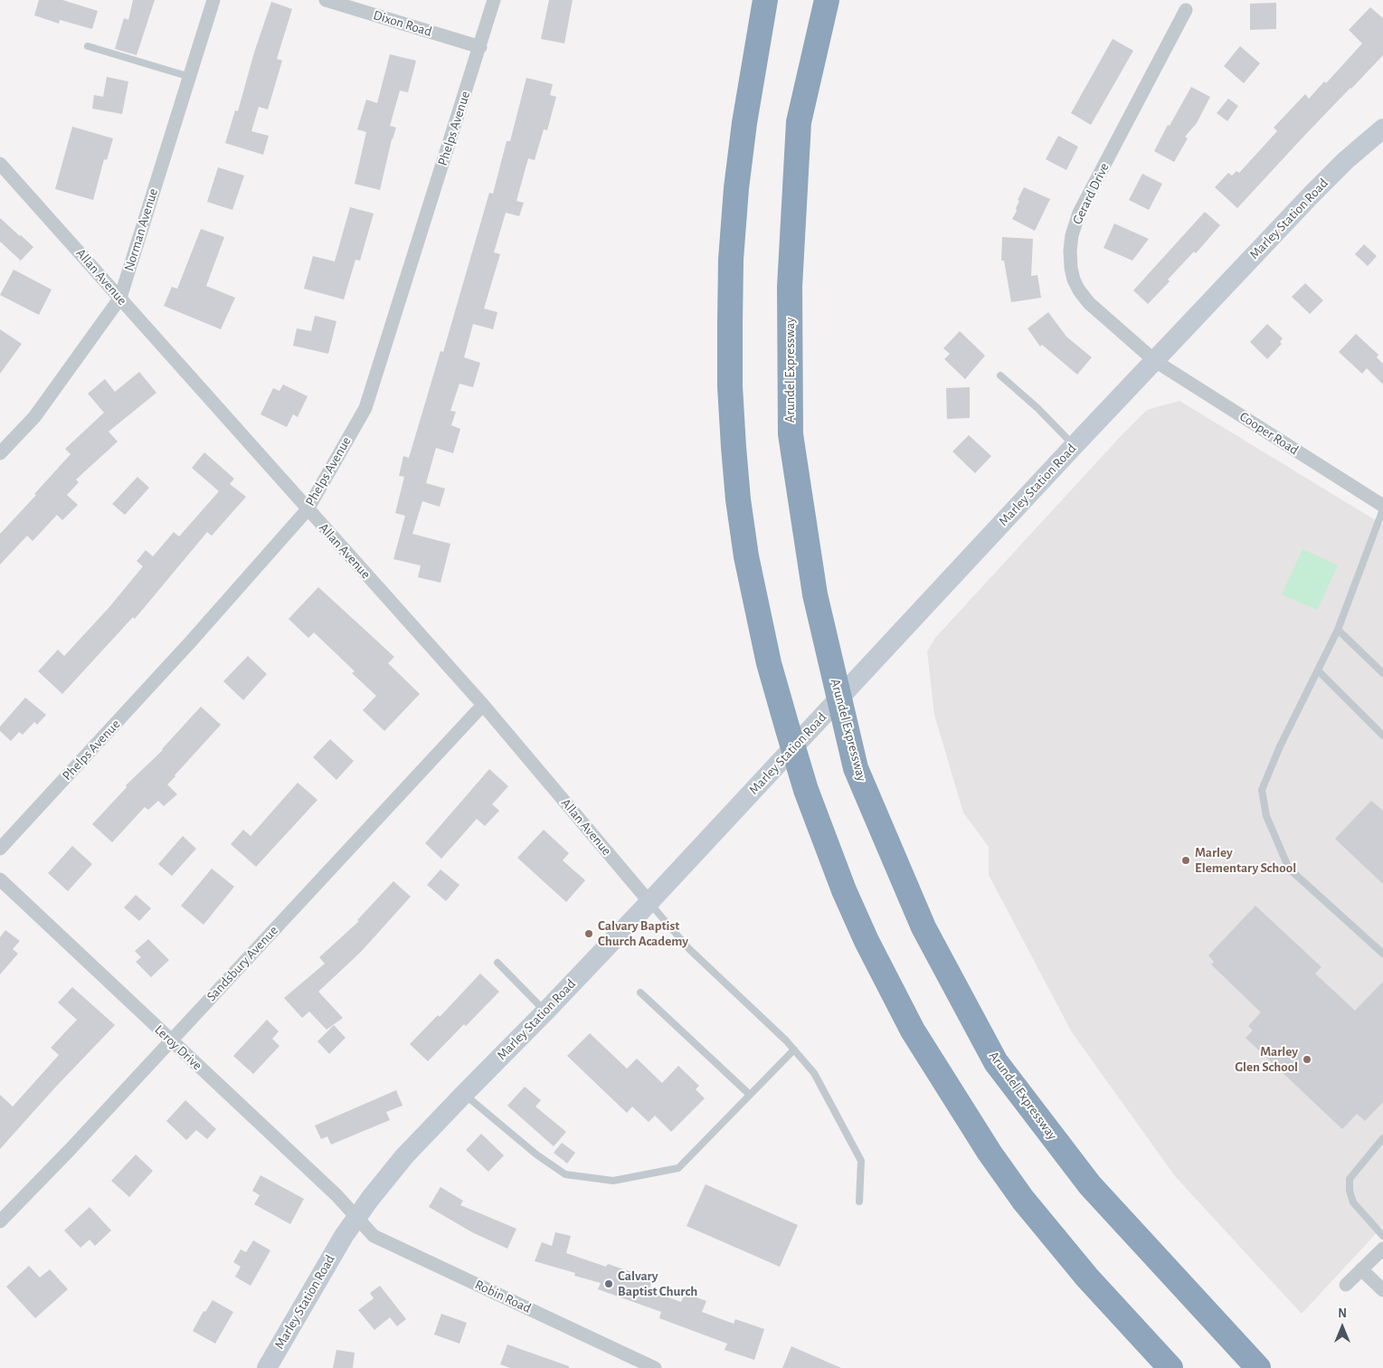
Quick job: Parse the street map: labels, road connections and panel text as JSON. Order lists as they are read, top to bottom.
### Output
{
  "streets": {
    "highway": ["Arundel Expressway"],
    "main road": ["Marley Station Road"],
    "street": [
      "Dixon Road",
      "Phelps Avenue",
      "Gerard Drive",
      "Norman Avenue",
      "Allan Avenue",
      "Cooper Road",
      "Sandsbury Avenue",
      "Leroy Drive",
      "Robin Road"
    ]
  },
  "crossings": [
    ["Dixon Road", "Phelps Avenue"],
    ["Phelps Avenue", "Allan Avenue"],
    ["Gerard Drive", "Marley Station Road"],
    ["Gerard Drive", "Cooper Road"],
    ["Marley Station Road", "Allan Avenue"],
    ["Marley Station Road", "Cooper Road"],
    ["Marley Station Road", "Leroy Drive"],
    ["Marley Station Road", "Robin Road"],
    ["Norman Avenue", "Allan Avenue"],
    ["Allan Avenue", "Sandsbury Avenue"],
    ["Sandsbury Avenue", "Leroy Drive"],
    ["Leroy Drive", "Robin Road"]
  ],
  "places": [
    "Marley Elementary School",
    "Calvary Baptist Church Academy",
    "Marley Glen School",
    "Calvary Baptist Church"
  ],
  "north": "top"
}
